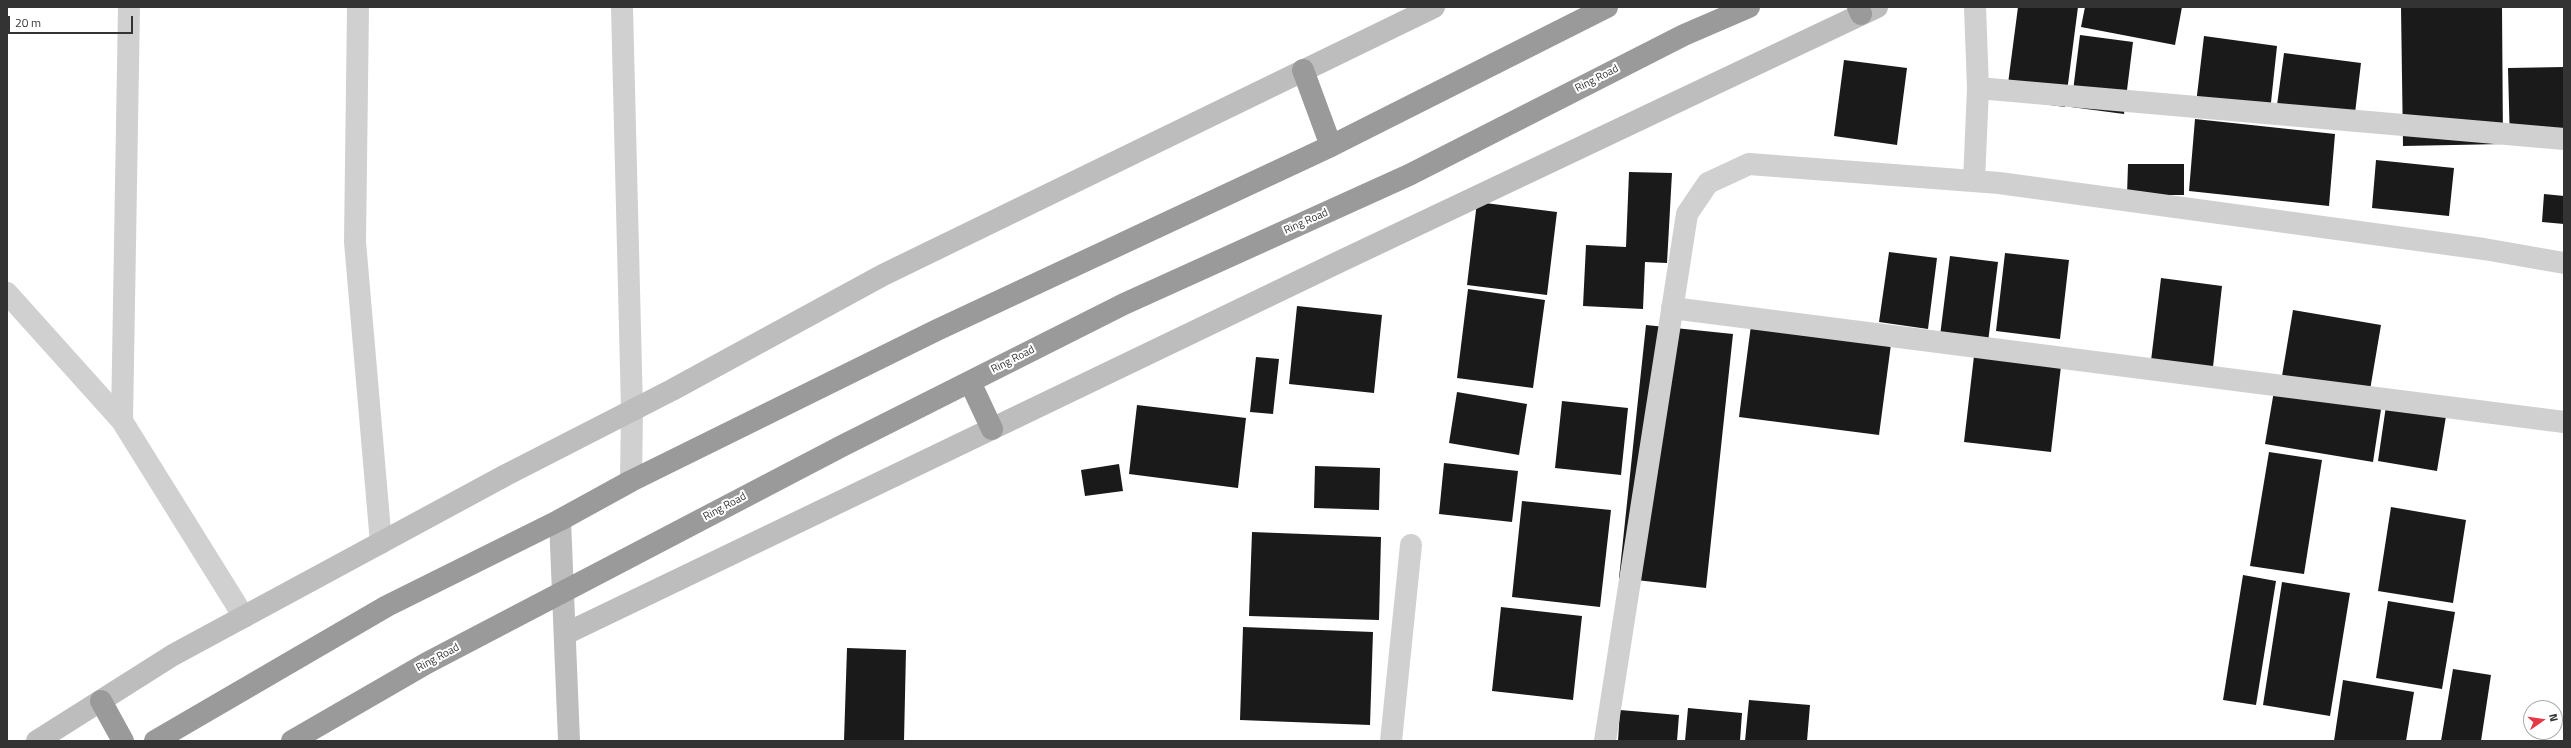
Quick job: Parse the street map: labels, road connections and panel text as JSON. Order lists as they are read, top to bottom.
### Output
{
  "streets": {
    "highway": ["Ring Road"]
  },
  "scale_bar": "20 m",
  "north": "right"
}
